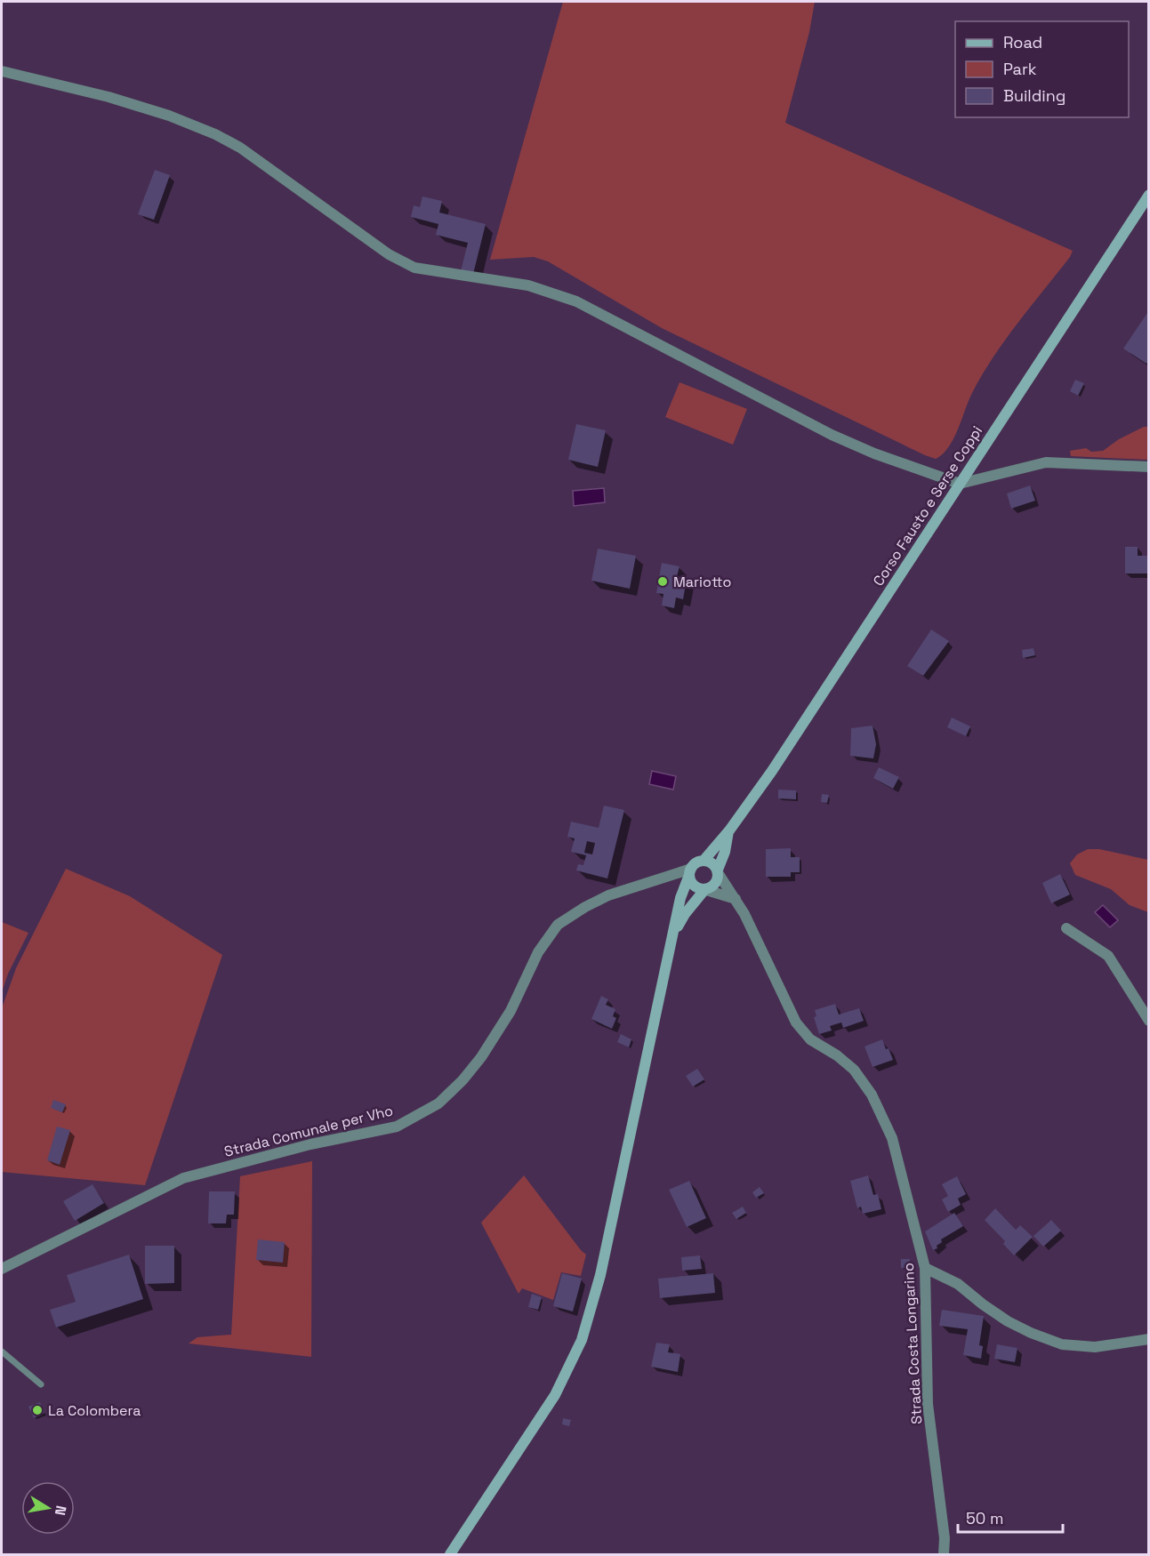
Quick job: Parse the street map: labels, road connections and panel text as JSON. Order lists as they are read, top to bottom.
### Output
{
  "streets": {
    "street": ["Corso Fausto e Serse Coppi", "Strada Comunale per Vho", "Strada Costa Longarino"]
  },
  "crossings": [
    ["Corso Fausto e Serse Coppi", "Strada Comunale per Vho"],
    ["Corso Fausto e Serse Coppi", "Strada Costa Longarino"],
    ["Strada Comunale per Vho", "Strada Costa Longarino"]
  ],
  "places": ["Mariotto", "La Colombera"],
  "legend": ["Road", "Park", "Building"],
  "scale_bar": "50 m",
  "north": "right"
}
